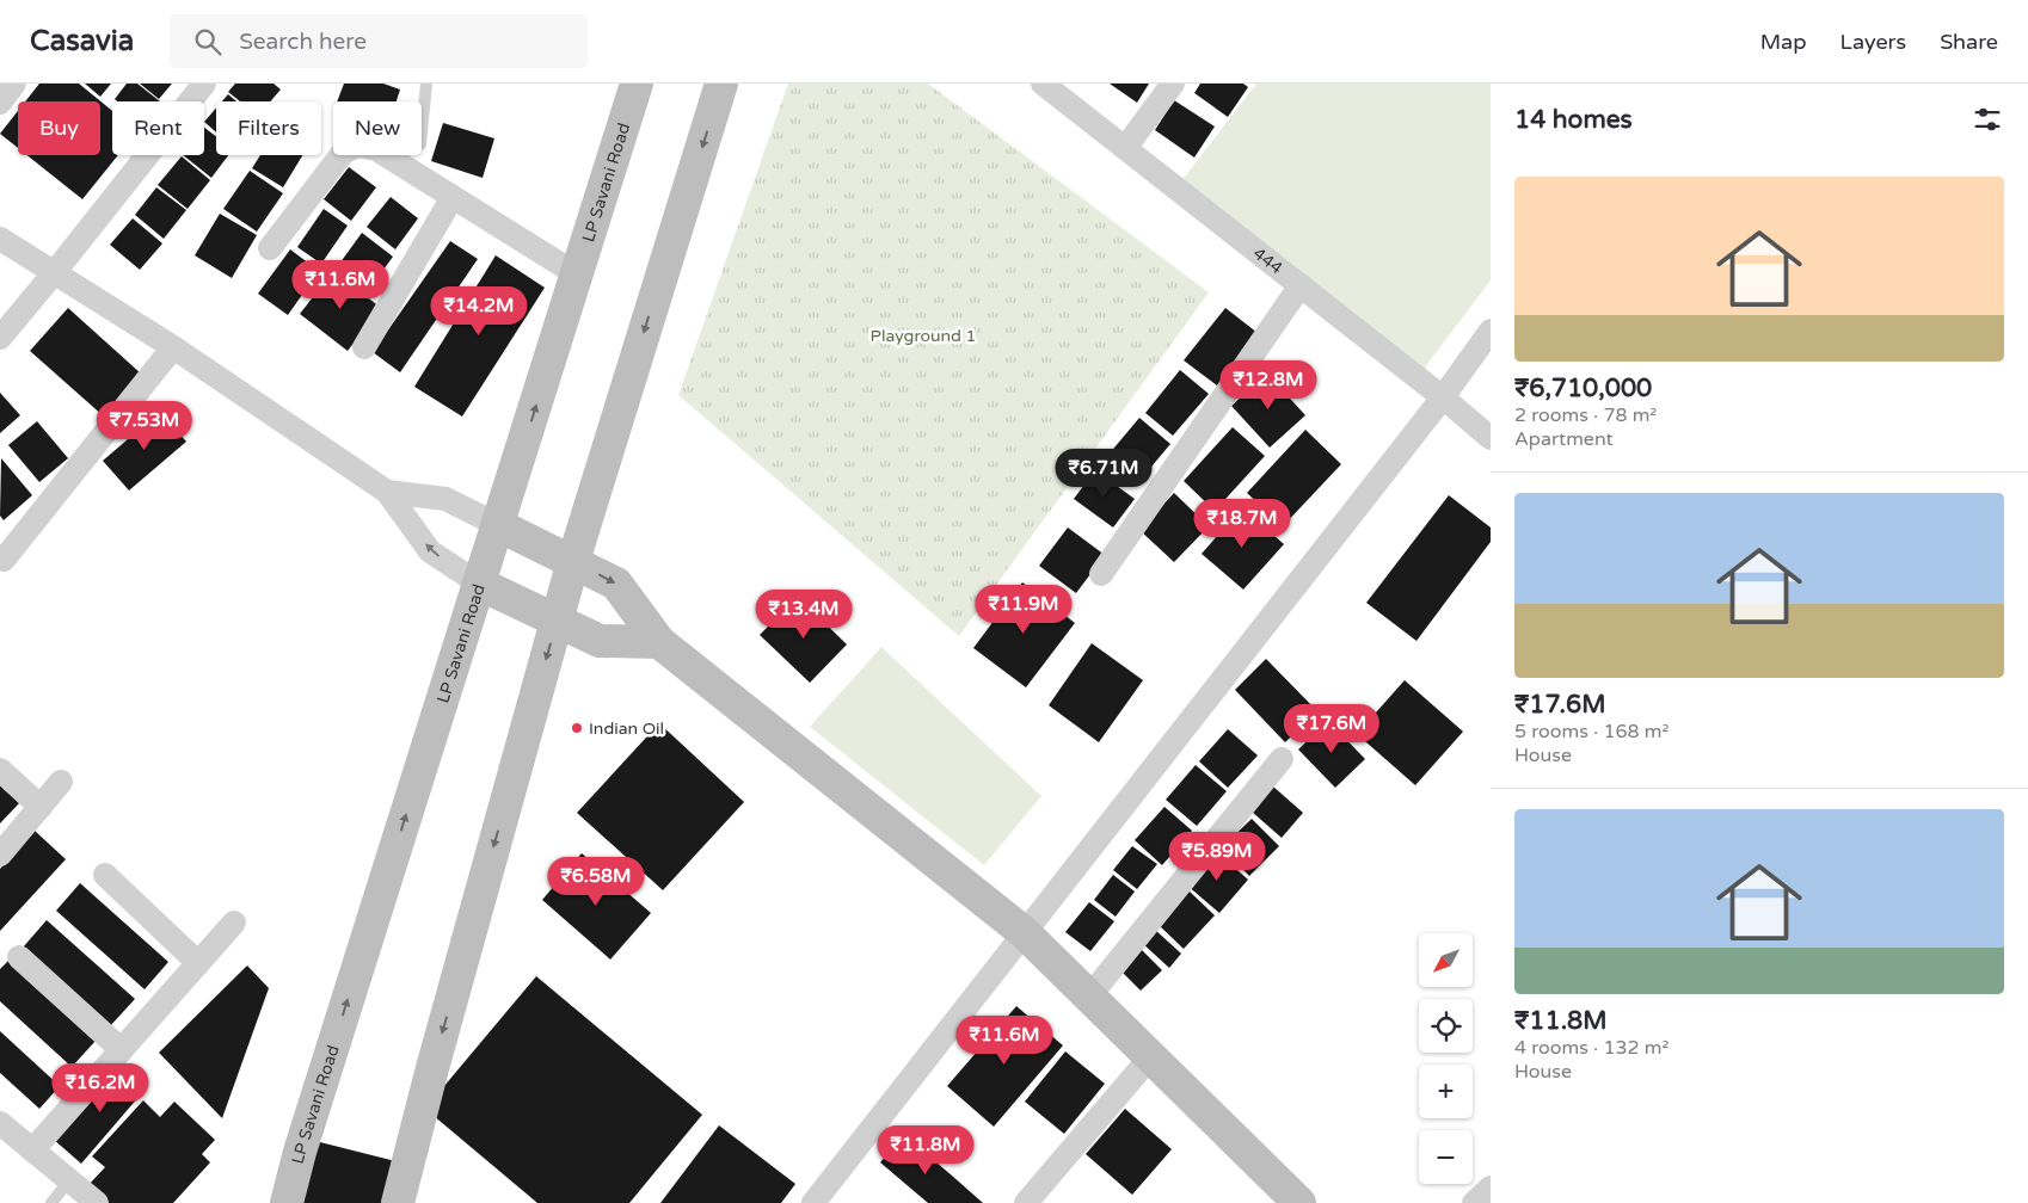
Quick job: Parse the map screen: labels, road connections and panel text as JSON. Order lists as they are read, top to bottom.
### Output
{
  "streets": {
    "main road": ["LP Savani Road"],
    "street": ["444"]
  },
  "parks": ["Playground 1"],
  "places": ["Indian Oil"],
  "north": "bottom left",
  "page": {
    "header": "Casavia",
    "search": "Search here",
    "nav": ["Map", "Layers", "Share"],
    "heading": "14 homes",
    "chip": [
      "Buy",
      "Rent",
      "Filters",
      "New"
    ],
    "list": [
      {
        "name": "₹6,710,000",
        "note": "2 rooms · 78 m² · Apartment"
      },
      {
        "name": "₹17.6M",
        "note": "5 rooms · 168 m² · House"
      },
      {
        "name": "₹11.8M",
        "note": "4 rooms · 132 m² · House"
      }
    ],
    "price": [
      "₹11.6M",
      "₹14.2M",
      "₹12.8M",
      "₹7.53M",
      "₹6.71M",
      "₹18.7M",
      "₹11.9M",
      "₹13.4M",
      "₹17.6M",
      "₹5.89M",
      "₹6.58M",
      "₹11.6M",
      "₹16.2M",
      "₹11.8M"
    ],
    "map_buttons": ["+", "−"]
  }
}
